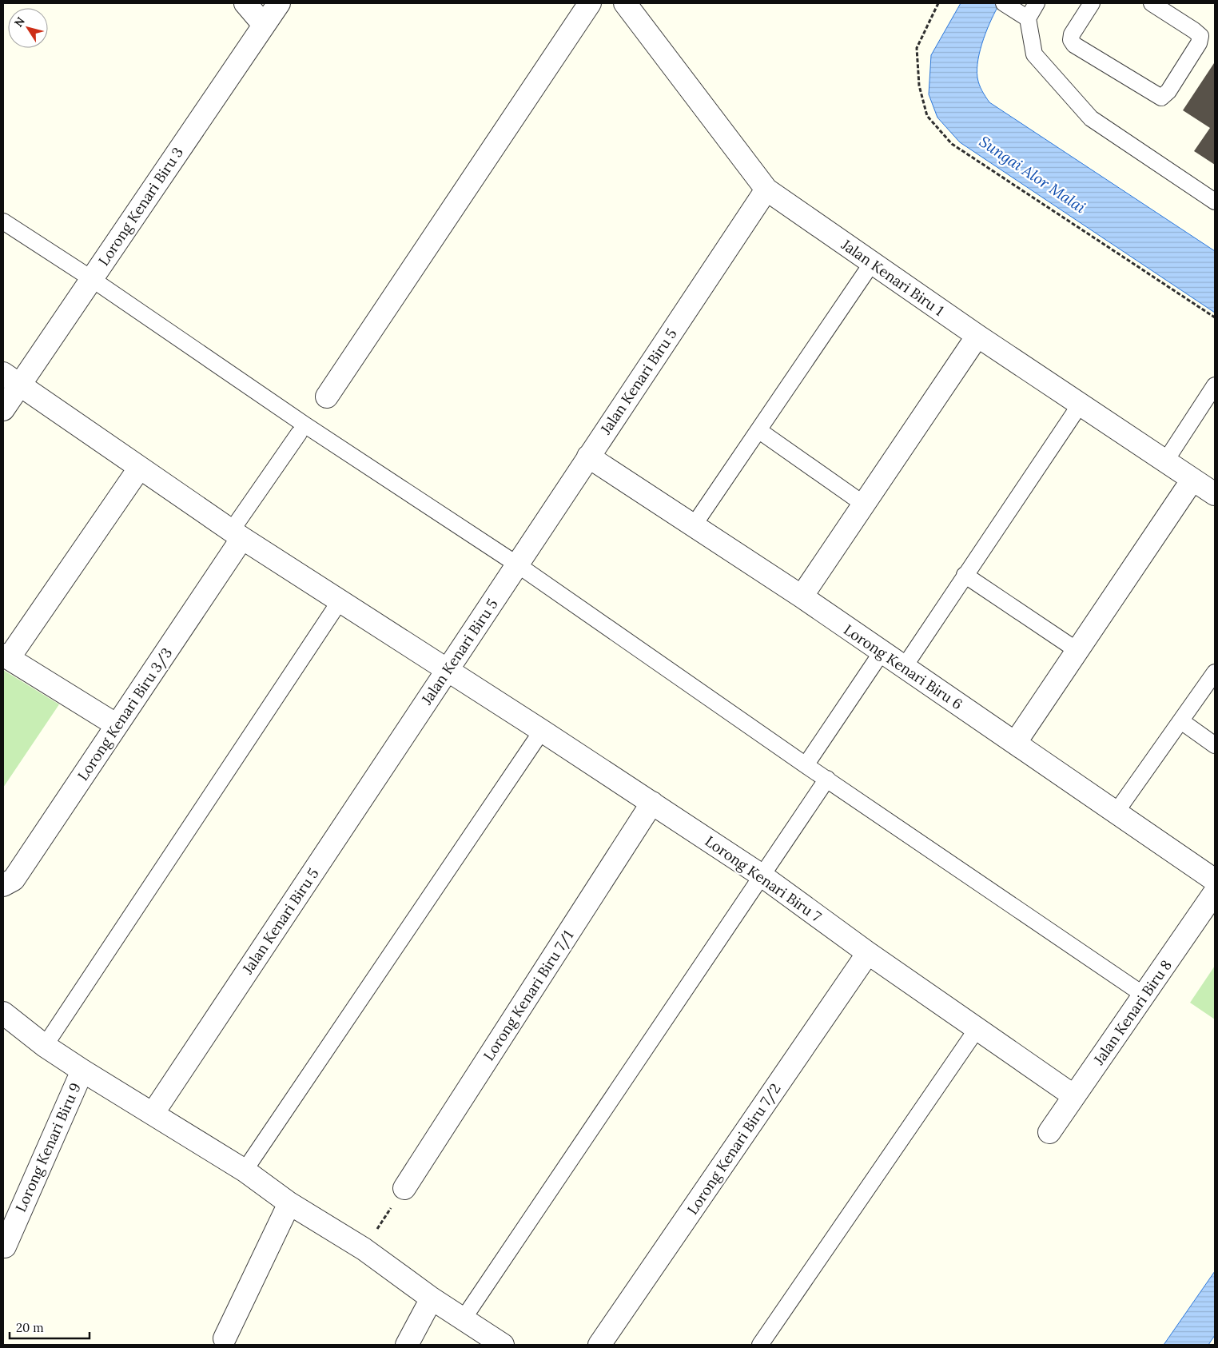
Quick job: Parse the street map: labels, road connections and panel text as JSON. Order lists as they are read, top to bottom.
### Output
{
  "streets": {
    "street": [
      "Lorong Kenari Biru 3",
      "Jalan Kenari Biru 1",
      "Jalan Kenari Biru 5",
      "Lorong Kenari Biru 6",
      "Lorong Kenari Biru 3/3",
      "Lorong Kenari Biru 7",
      "Lorong Kenari Biru 7/1",
      "Jalan Kenari Biru 8",
      "Lorong Kenari Biru 9",
      "Lorong Kenari Biru 7/2"
    ]
  },
  "crossings": [
    ["Lorong Kenari Biru 3", "Lorong Kenari Biru 7"],
    ["Jalan Kenari Biru 1", "Jalan Kenari Biru 5"],
    ["Jalan Kenari Biru 5", "Lorong Kenari Biru 6"],
    ["Jalan Kenari Biru 5", "Lorong Kenari Biru 7"],
    ["Lorong Kenari Biru 3/3", "Lorong Kenari Biru 7"],
    ["Lorong Kenari Biru 7", "Lorong Kenari Biru 7/1"],
    ["Lorong Kenari Biru 7", "Jalan Kenari Biru 8"],
    ["Lorong Kenari Biru 7", "Lorong Kenari Biru 7/2"]
  ],
  "water": ["Sungai Alor Malai"],
  "scale_bar": "20 m",
  "north": "top left"
}
